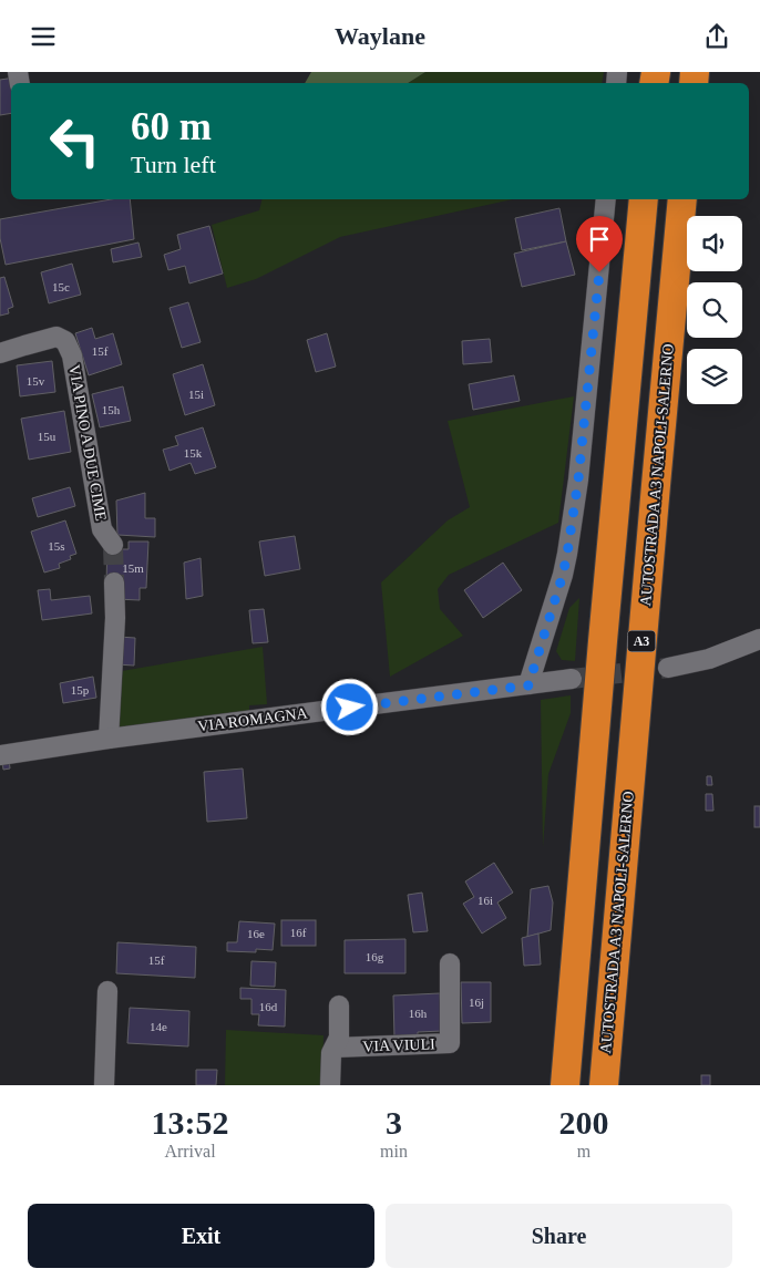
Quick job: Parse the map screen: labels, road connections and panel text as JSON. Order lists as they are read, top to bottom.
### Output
{
  "streets": {
    "highway": ["AUTOSTRADA A3 NAPOLI-SALERNO", "A3"],
    "street": ["VIA PINO A DUE CIME", "VIA ROMAGNA", "VIA VIULI"]
  },
  "house_numbers": [
    "15c",
    "15f",
    "15v",
    "15i",
    "15h",
    "15u",
    "15k",
    "15s",
    "15m",
    "15p",
    "16i",
    "16f",
    "16e",
    "16g",
    "15f",
    "16j",
    "16d",
    "16h",
    "14e"
  ],
  "page": {
    "header": "Waylane",
    "turn": ["60 m", "Turn left"],
    "eta": [
      "13:52",
      "Arrival",
      "3",
      "min",
      "200",
      "m"
    ],
    "buttons": ["Exit", "Share"]
  }
}
